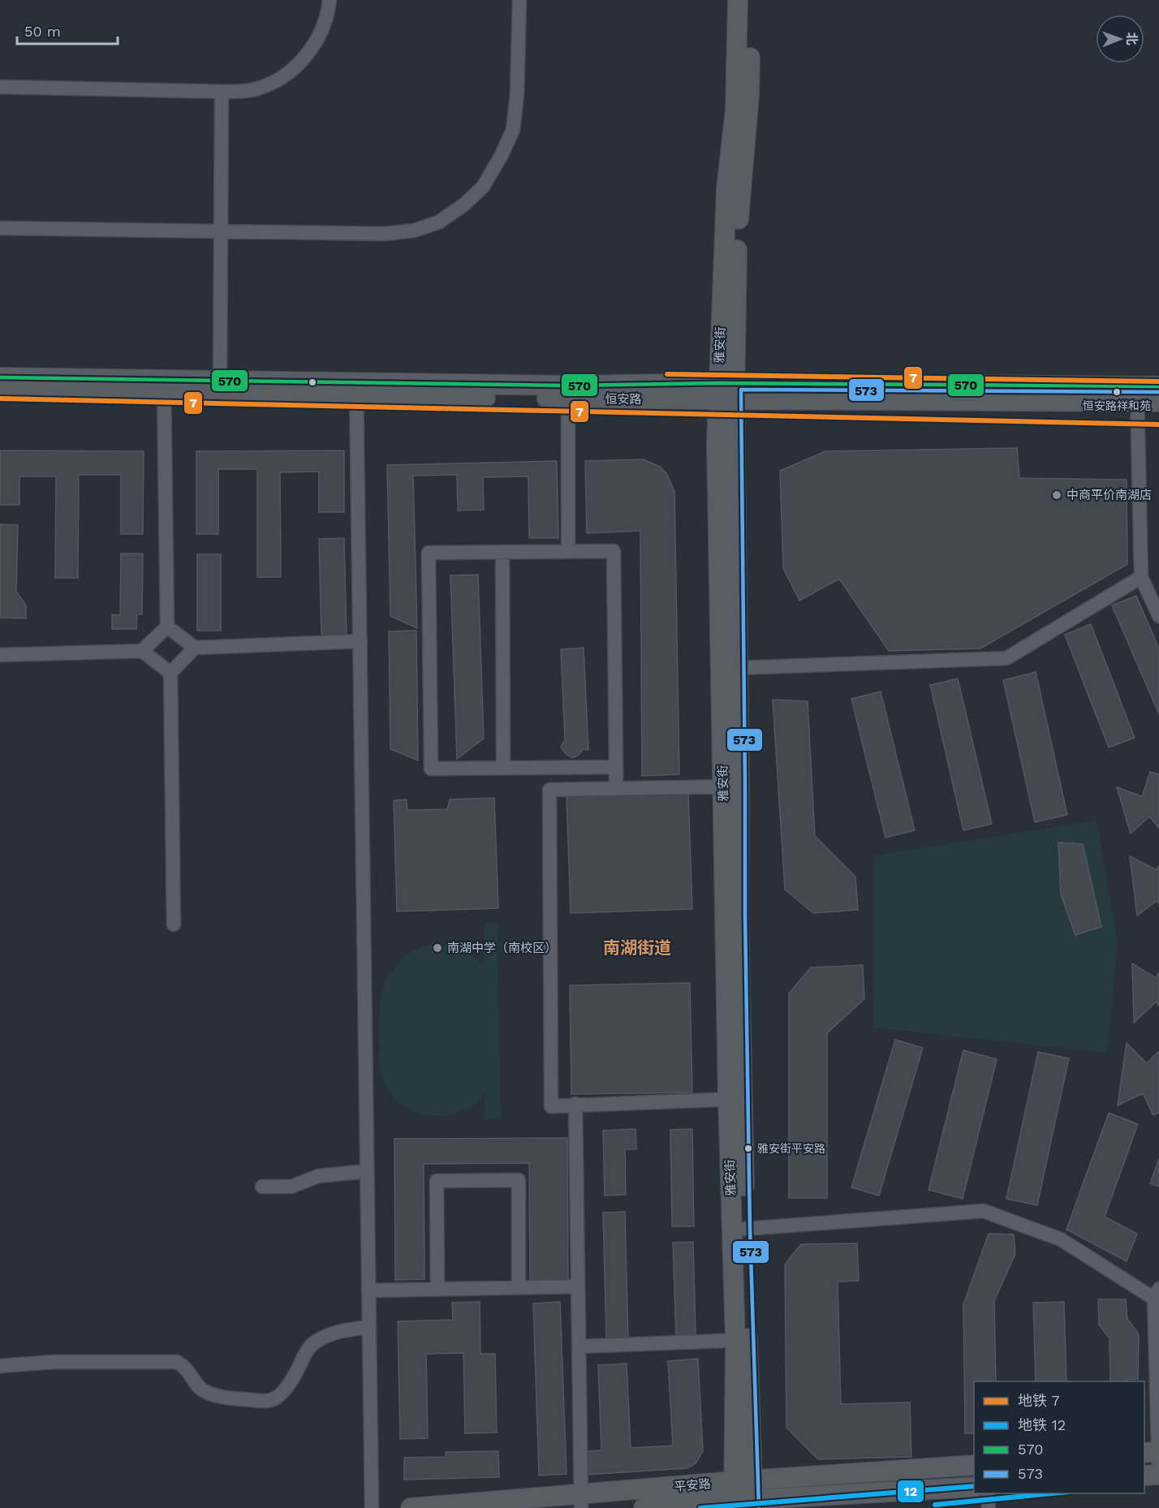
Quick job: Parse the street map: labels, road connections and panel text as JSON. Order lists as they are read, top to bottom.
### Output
{
  "streets": {
    "main road": ["雅安街", "恒安路", "平安路"]
  },
  "crossings": [
    ["雅安街", "恒安路"],
    ["雅安街", "平安路"]
  ],
  "districts": ["南湖街道"],
  "places": [
    "恒安路祥和苑",
    "中商平价南湖店",
    "南湖中学（南校区）",
    "雅安街平安路"
  ],
  "lines": [
    "metro line 7",
    "transit line 570",
    "transit line 573",
    "metro line 12"
  ],
  "legend": [
    "地铁 7",
    "地铁 12",
    "570",
    "573"
  ],
  "scale_bar": "50 m",
  "north": "right"
}
